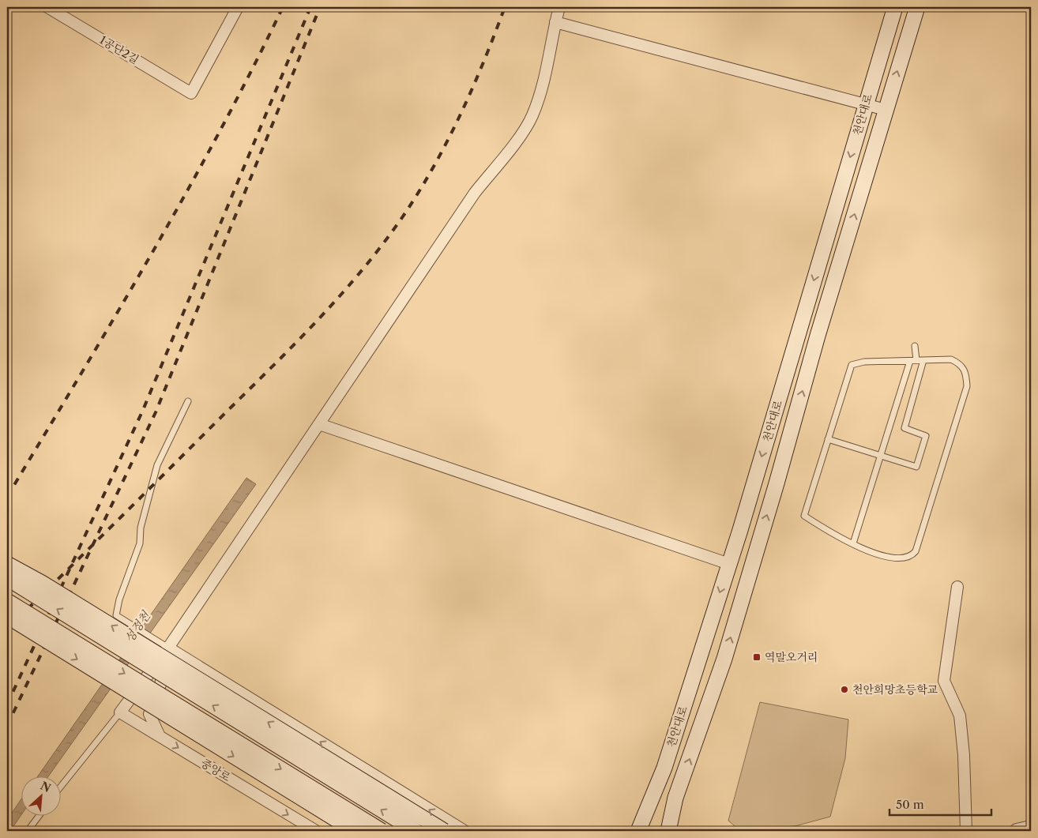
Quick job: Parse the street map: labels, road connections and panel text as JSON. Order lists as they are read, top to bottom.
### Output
{
  "streets": {
    "main road": ["천안대로"],
    "street": ["1공단2길", "중앙로"]
  },
  "water": ["성정천"],
  "places": {
    "transit": ["역말오거리"],
    "other": ["천안희망초등학교"]
  },
  "scale_bar": "50 m",
  "north": "top right"
}
